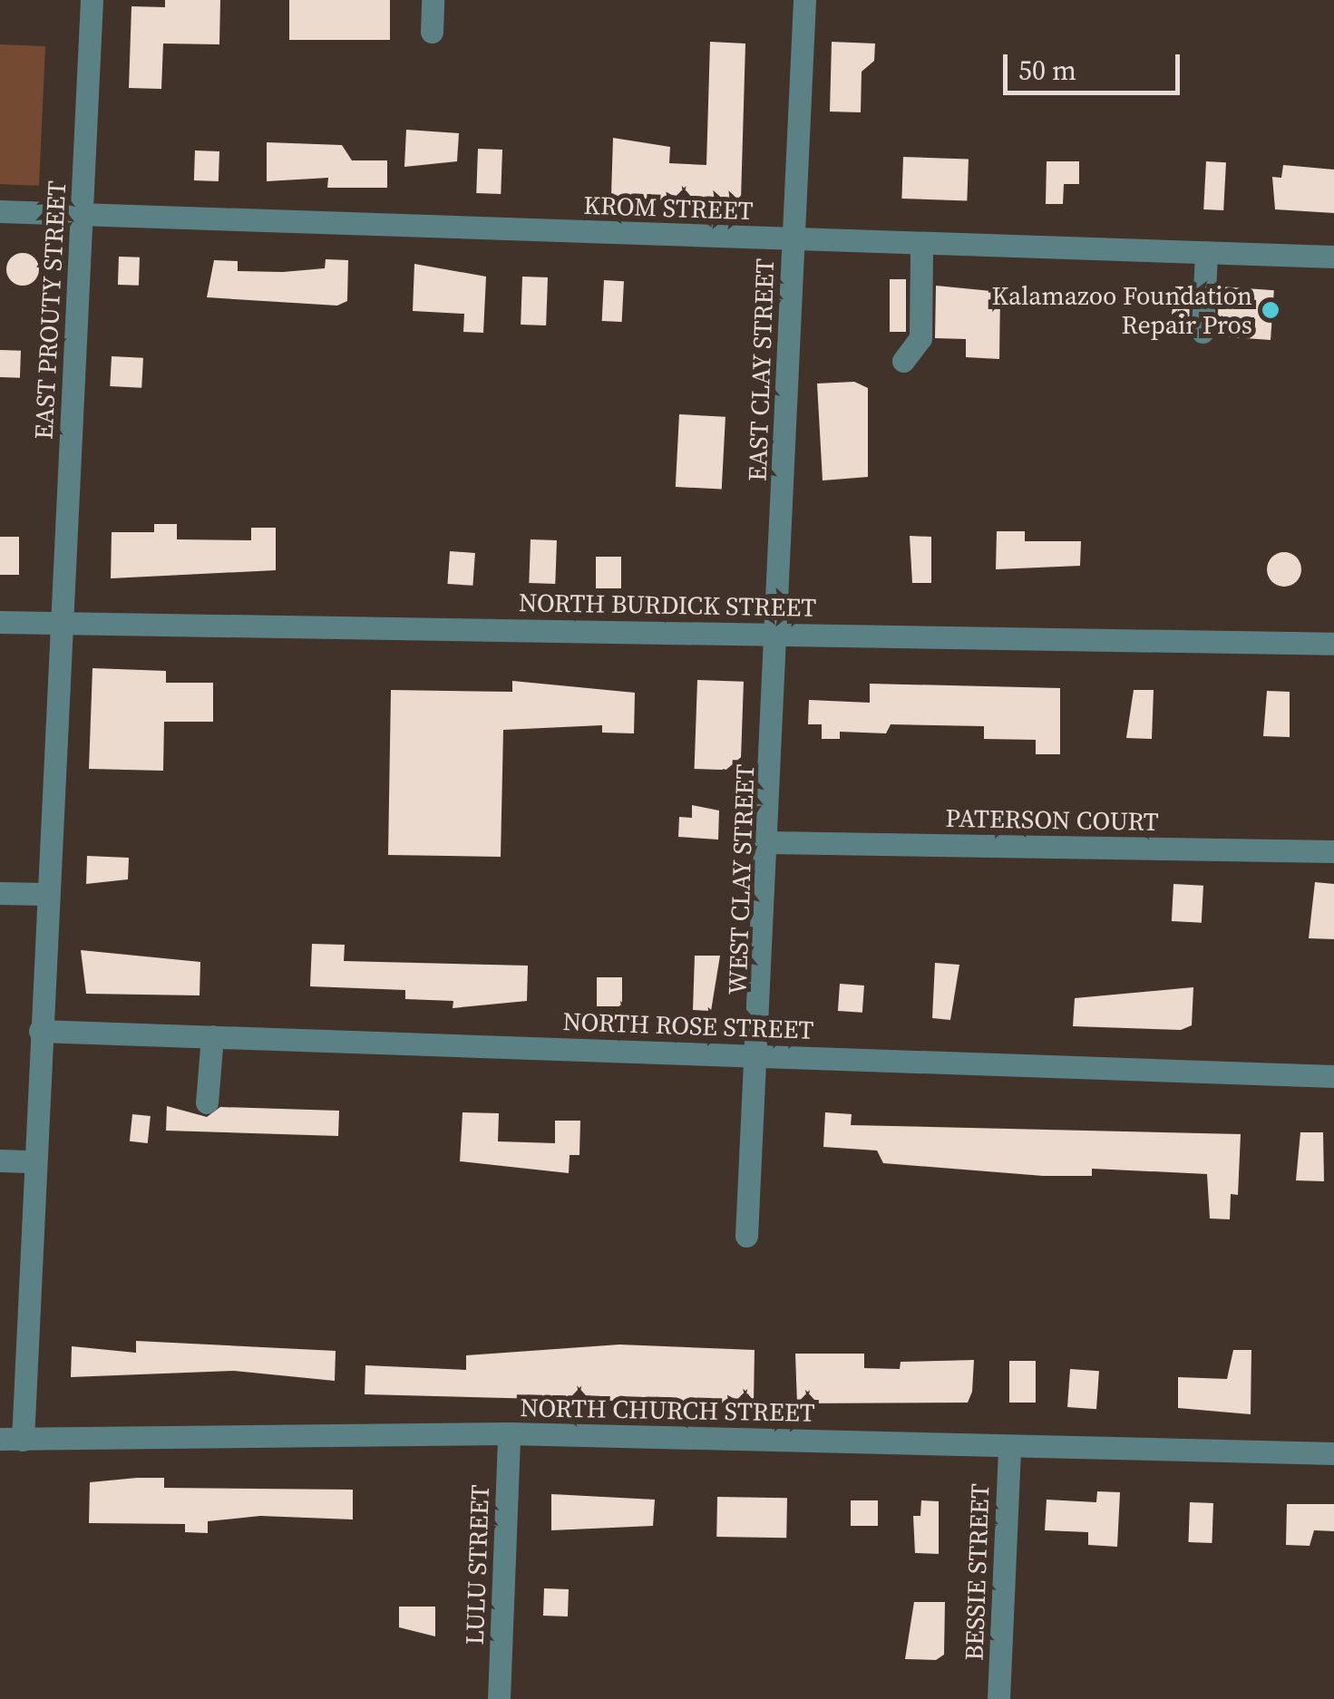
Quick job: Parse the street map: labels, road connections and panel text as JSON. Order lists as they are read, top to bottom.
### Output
{
  "streets": {
    "street": [
      "KROM STREET",
      "EAST PROUTY STREET",
      "EAST CLAY STREET",
      "NORTH BURDICK STREET",
      "PATERSON COURT",
      "WEST CLAY STREET",
      "NORTH ROSE STREET",
      "NORTH CHURCH STREET",
      "LULU STREET",
      "BESSIE STREET"
    ]
  },
  "crossings": [
    ["KROM STREET", "EAST PROUTY STREET"],
    ["KROM STREET", "EAST CLAY STREET"],
    ["EAST PROUTY STREET", "NORTH BURDICK STREET"],
    ["EAST PROUTY STREET", "NORTH ROSE STREET"],
    ["EAST PROUTY STREET", "NORTH CHURCH STREET"],
    ["EAST CLAY STREET", "NORTH BURDICK STREET"],
    ["EAST CLAY STREET", "WEST CLAY STREET"],
    ["NORTH BURDICK STREET", "WEST CLAY STREET"],
    ["PATERSON COURT", "WEST CLAY STREET"],
    ["WEST CLAY STREET", "NORTH ROSE STREET"],
    ["NORTH CHURCH STREET", "LULU STREET"],
    ["NORTH CHURCH STREET", "BESSIE STREET"]
  ],
  "places": ["Kalamazoo Foundation Repair Pros"],
  "scale_bar": "50 m"
}
